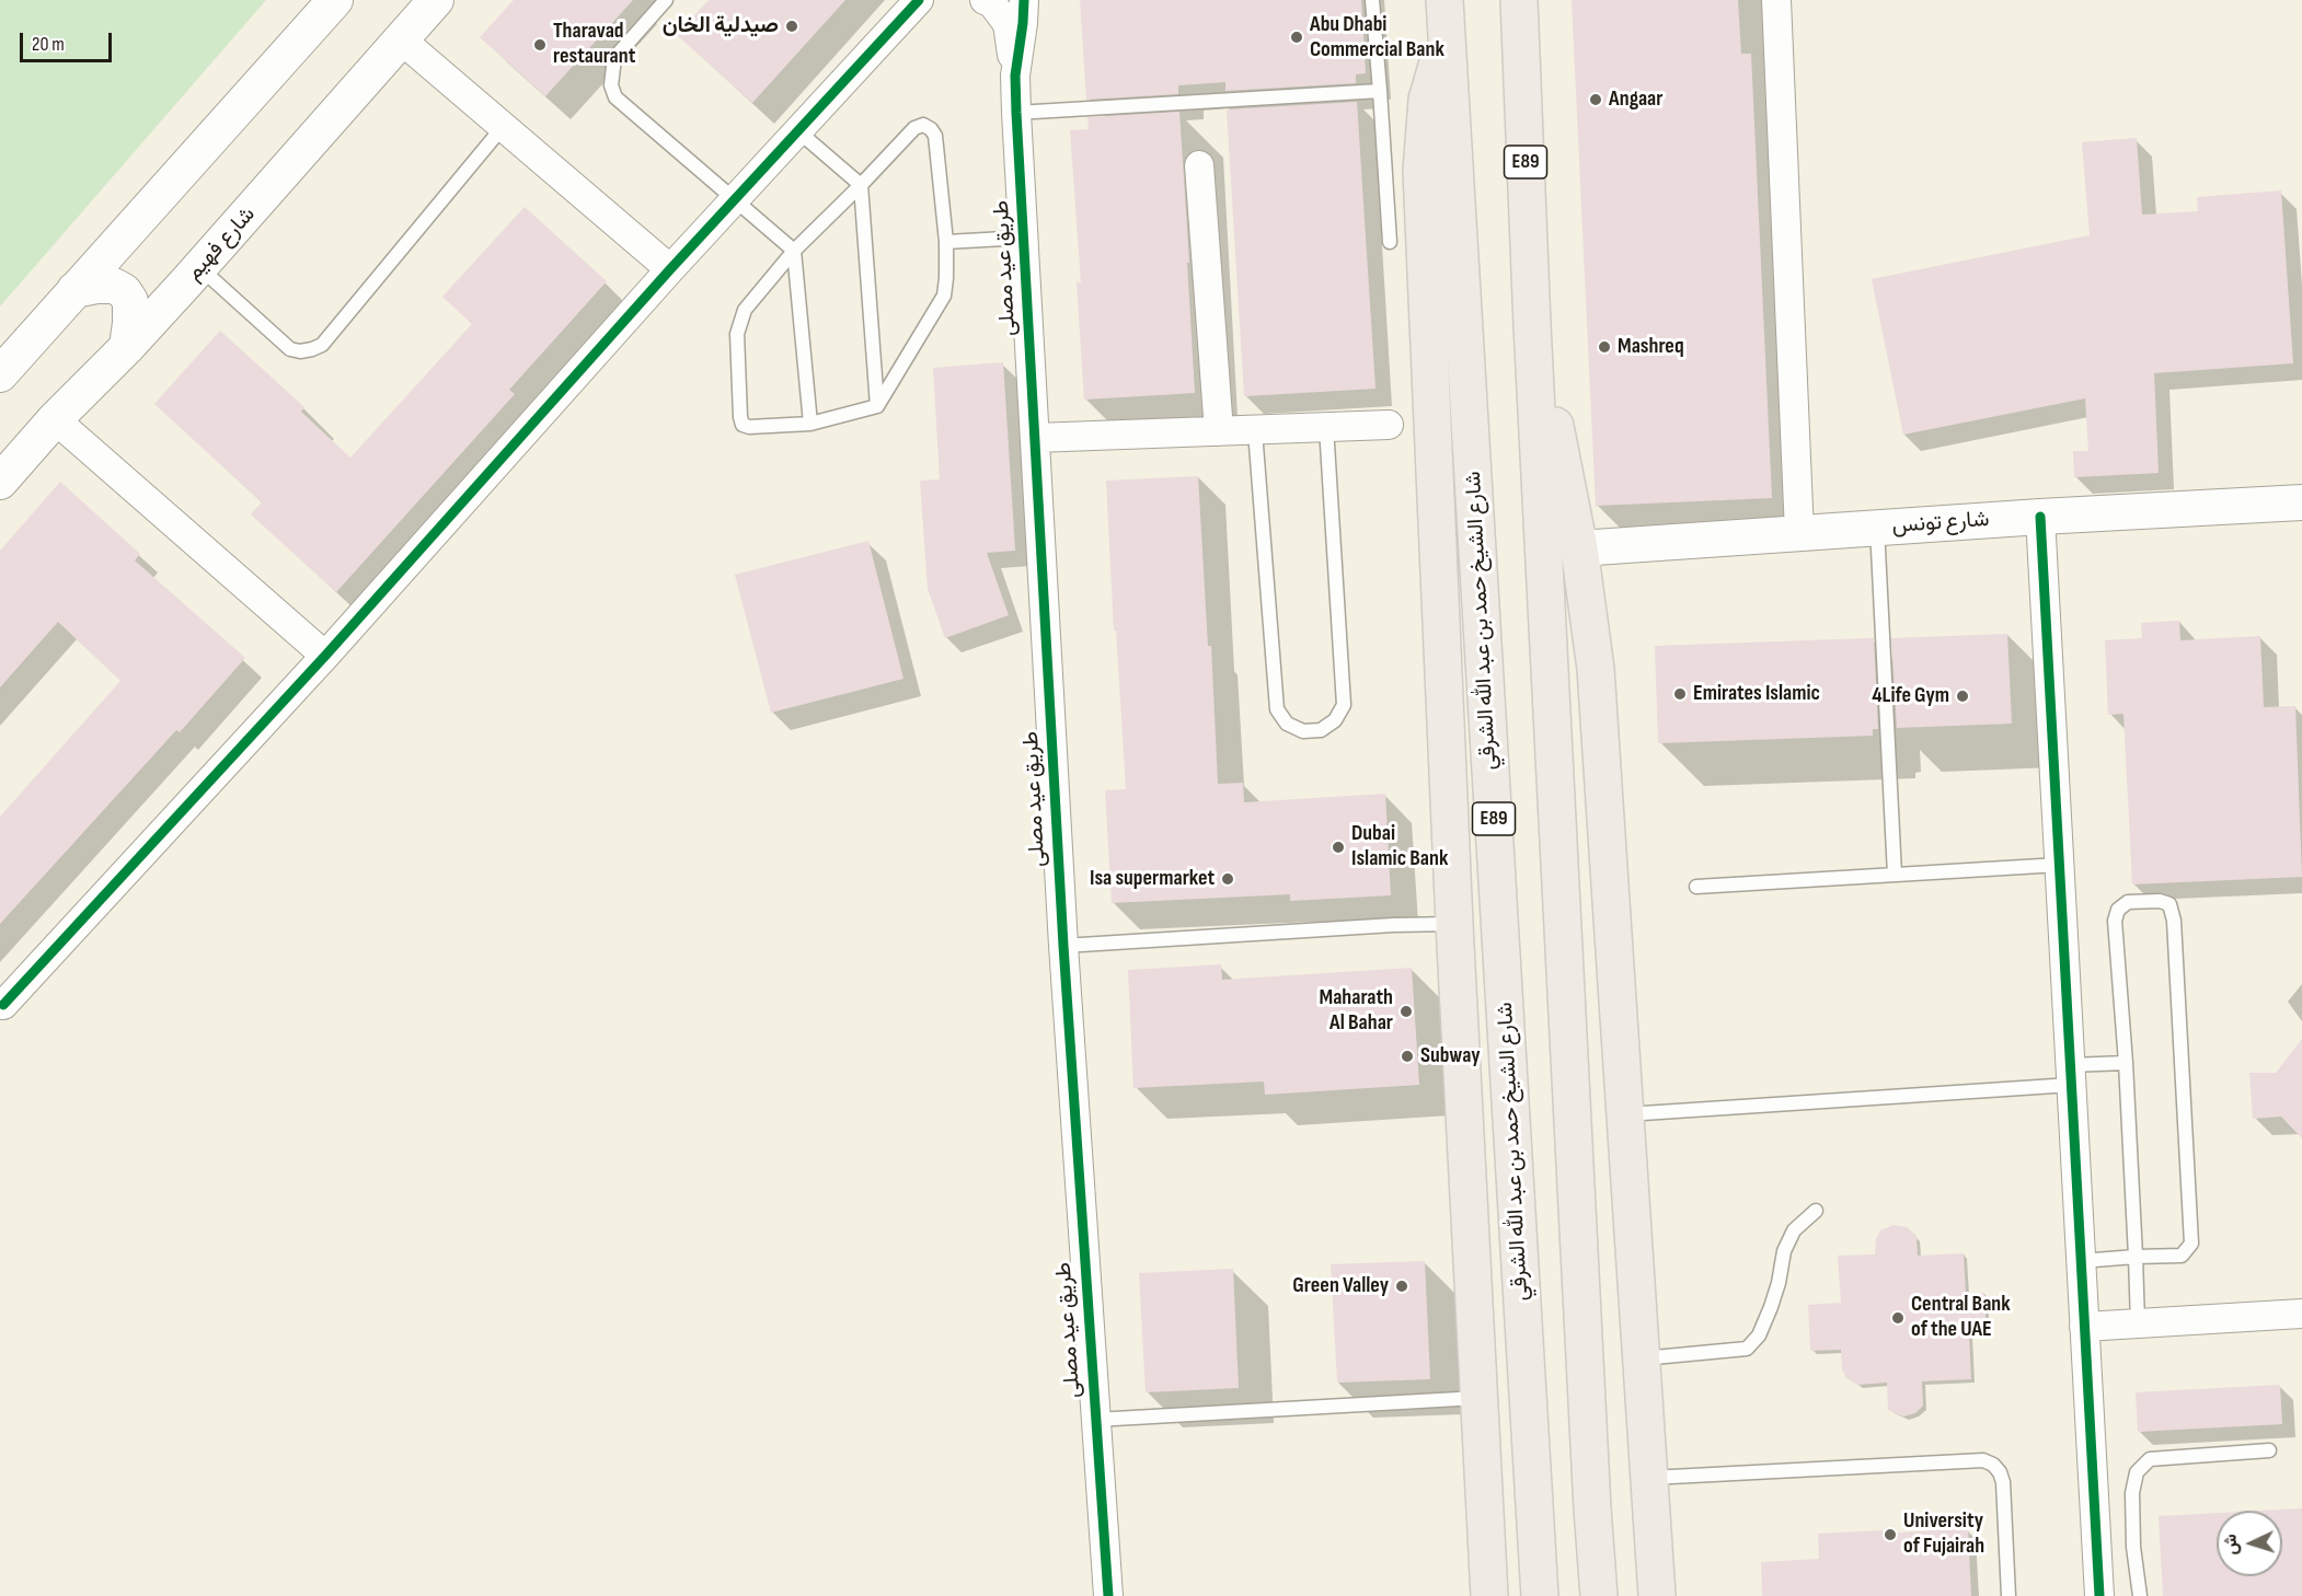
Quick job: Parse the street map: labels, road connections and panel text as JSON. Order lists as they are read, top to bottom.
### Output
{
  "streets": {
    "highway": ["E89", "شارع الشيخ حمد بن عبد الله الشرقي"],
    "street": ["شارع فهيم", "طريق عيد مصلى", "شارع تونس"]
  },
  "places": [
    "صيدلية الخان",
    "Abu Dhabi Commercial Bank",
    "Tharavad restaurant",
    "Angaar",
    "Mashreq",
    "Emirates Islamic",
    "4Life Gym",
    "Dubai Islamic Bank",
    "Isa supermarket",
    "Maharath Al Bahar",
    "Subway",
    "Green Valley",
    "Central Bank of the UAE",
    "University of Fujairah"
  ],
  "scale_bar": "20 m",
  "north": "left"
}
